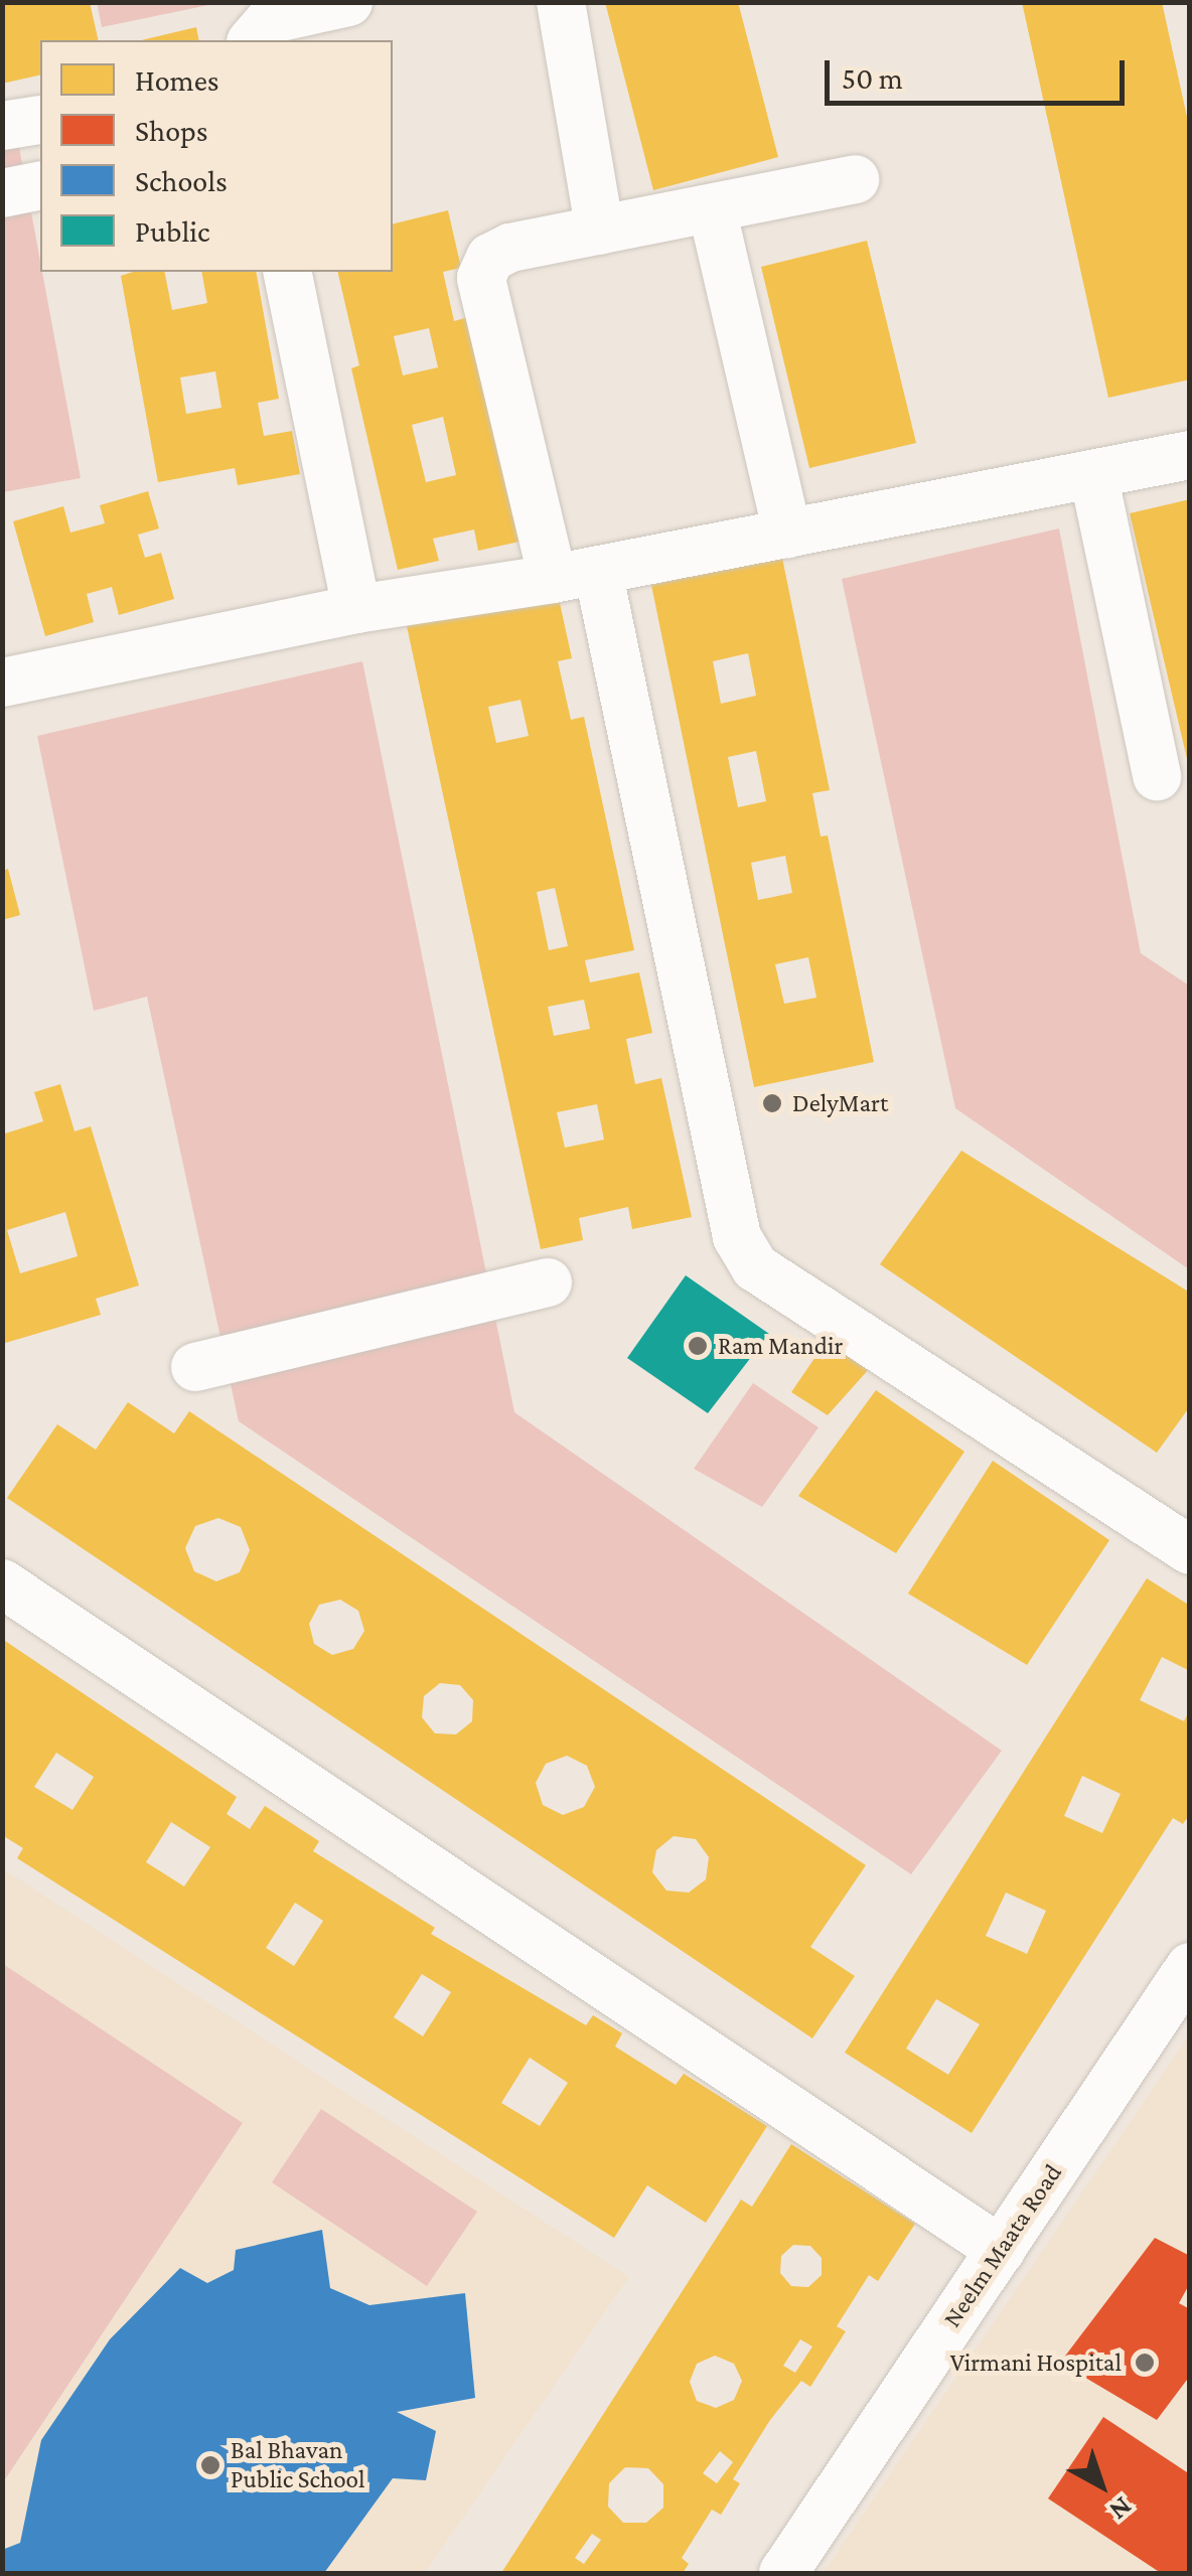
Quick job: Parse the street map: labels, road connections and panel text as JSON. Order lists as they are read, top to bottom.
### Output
{
  "streets": {
    "street": ["Neelm Maata Road"]
  },
  "places": [
    "DelyMart",
    "Ram Mandir",
    "Virmani Hospital",
    "Bal Bhavan Public School"
  ],
  "legend": [
    "Homes",
    "Shops",
    "Schools",
    "Public"
  ],
  "scale_bar": "50 m",
  "north": "bottom right"
}
